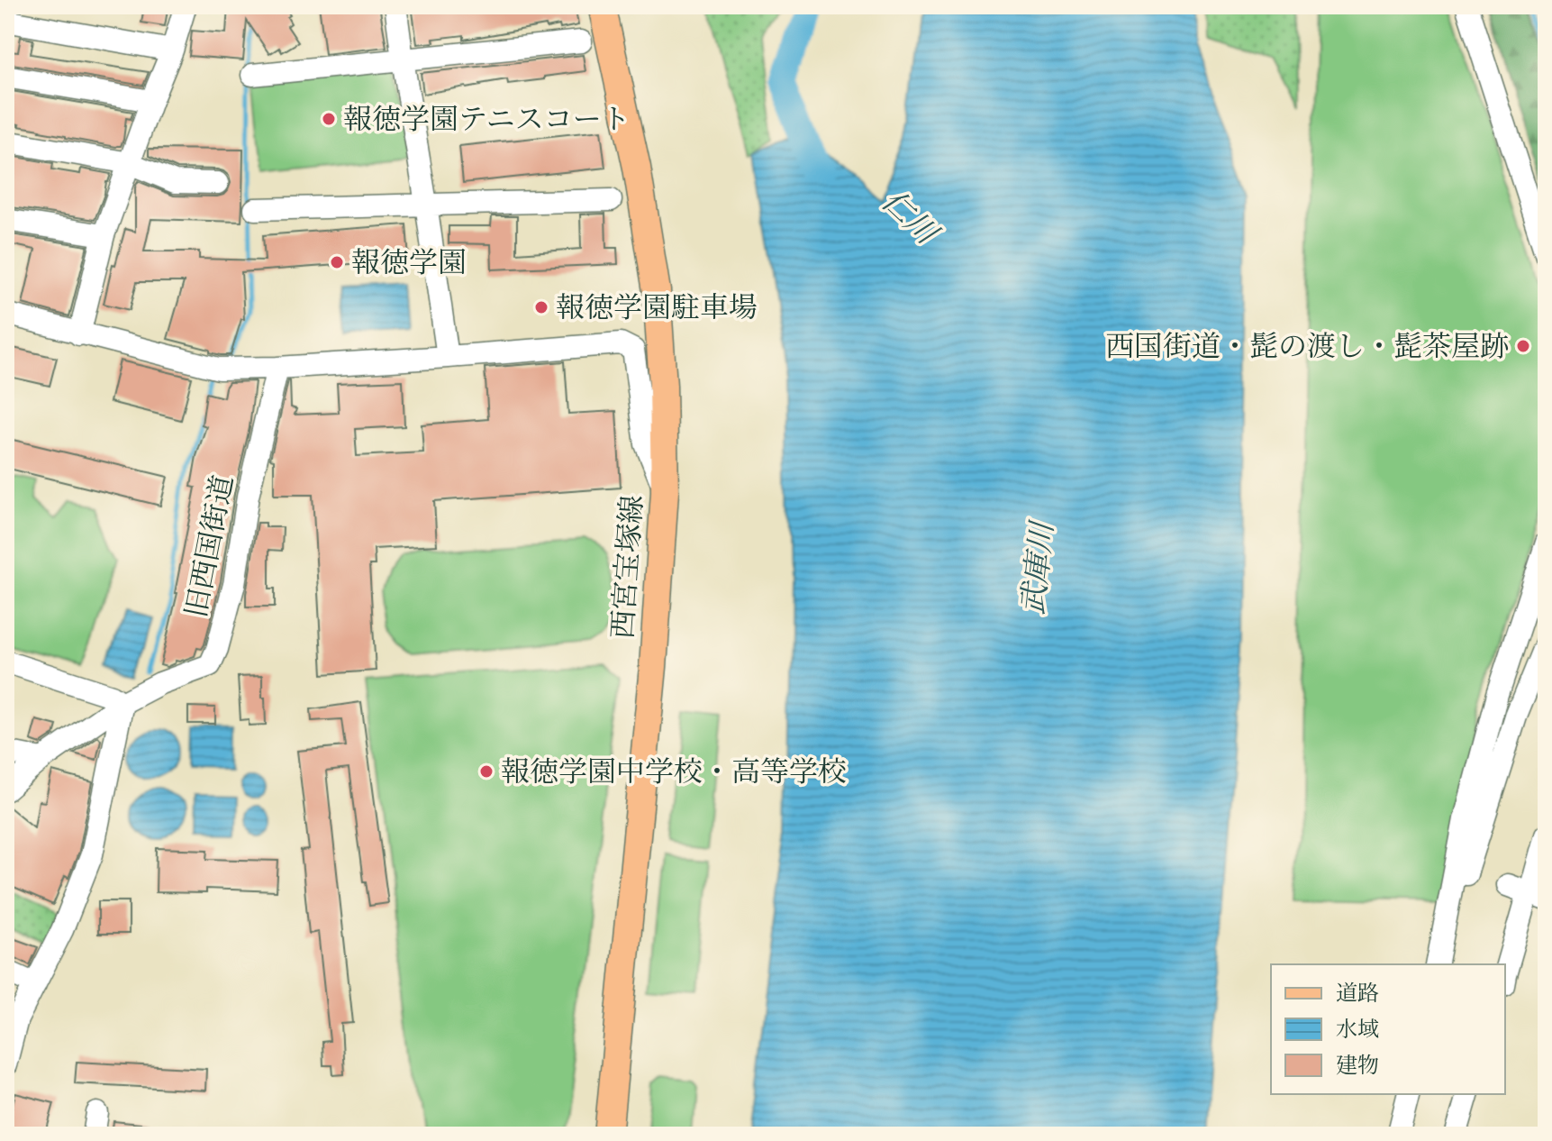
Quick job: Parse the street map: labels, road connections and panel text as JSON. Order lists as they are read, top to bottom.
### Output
{
  "streets": {
    "main road": ["西宮宝塚線"],
    "street": ["旧西国街道"]
  },
  "water": ["仁川", "武庫川"],
  "places": [
    "報徳学園テニスコート",
    "報徳学園",
    "報徳学園駐車場",
    "西国街道・髭の渡し・髭茶屋跡",
    "報徳学園中学校・高等学校"
  ],
  "legend": ["道路", "水域", "建物"]
}
